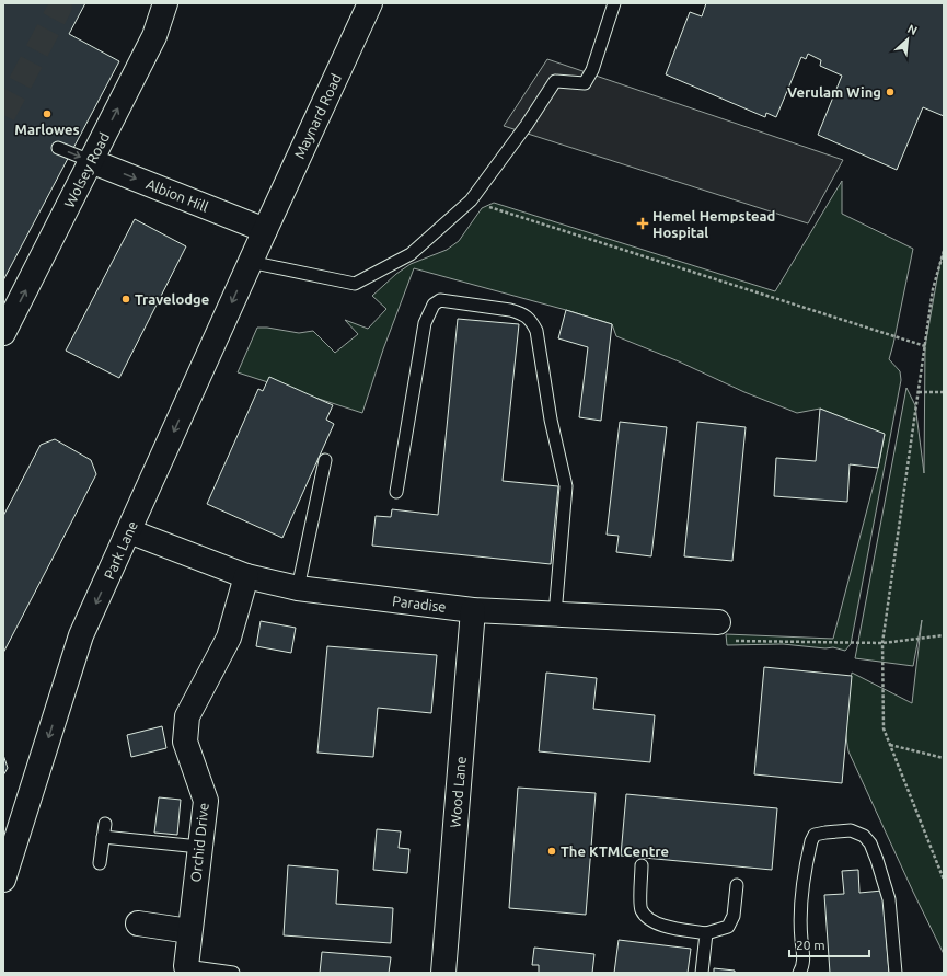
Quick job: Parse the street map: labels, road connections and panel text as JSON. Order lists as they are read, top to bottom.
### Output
{
  "streets": {
    "street": [
      "Maynard Road",
      "Wolsey Road",
      "Albion Hill",
      "Park Lane",
      "Paradise",
      "Wood Lane",
      "Orchid Drive"
    ]
  },
  "crossings": [
    ["Maynard Road", "Albion Hill"],
    ["Maynard Road", "Park Lane"],
    ["Wolsey Road", "Albion Hill"],
    ["Albion Hill", "Park Lane"],
    ["Park Lane", "Paradise"],
    ["Paradise", "Wood Lane"],
    ["Paradise", "Orchid Drive"]
  ],
  "one_way": ["Wolsey Road", "Albion Hill", "Park Lane"],
  "places": {
    "other": [
      "Verulam Wing",
      "Marlowes",
      "Travelodge",
      "The KTM Centre"
    ],
    "health": ["Hemel Hempstead Hospital"]
  },
  "scale_bar": "20 m",
  "north": "top right"
}
